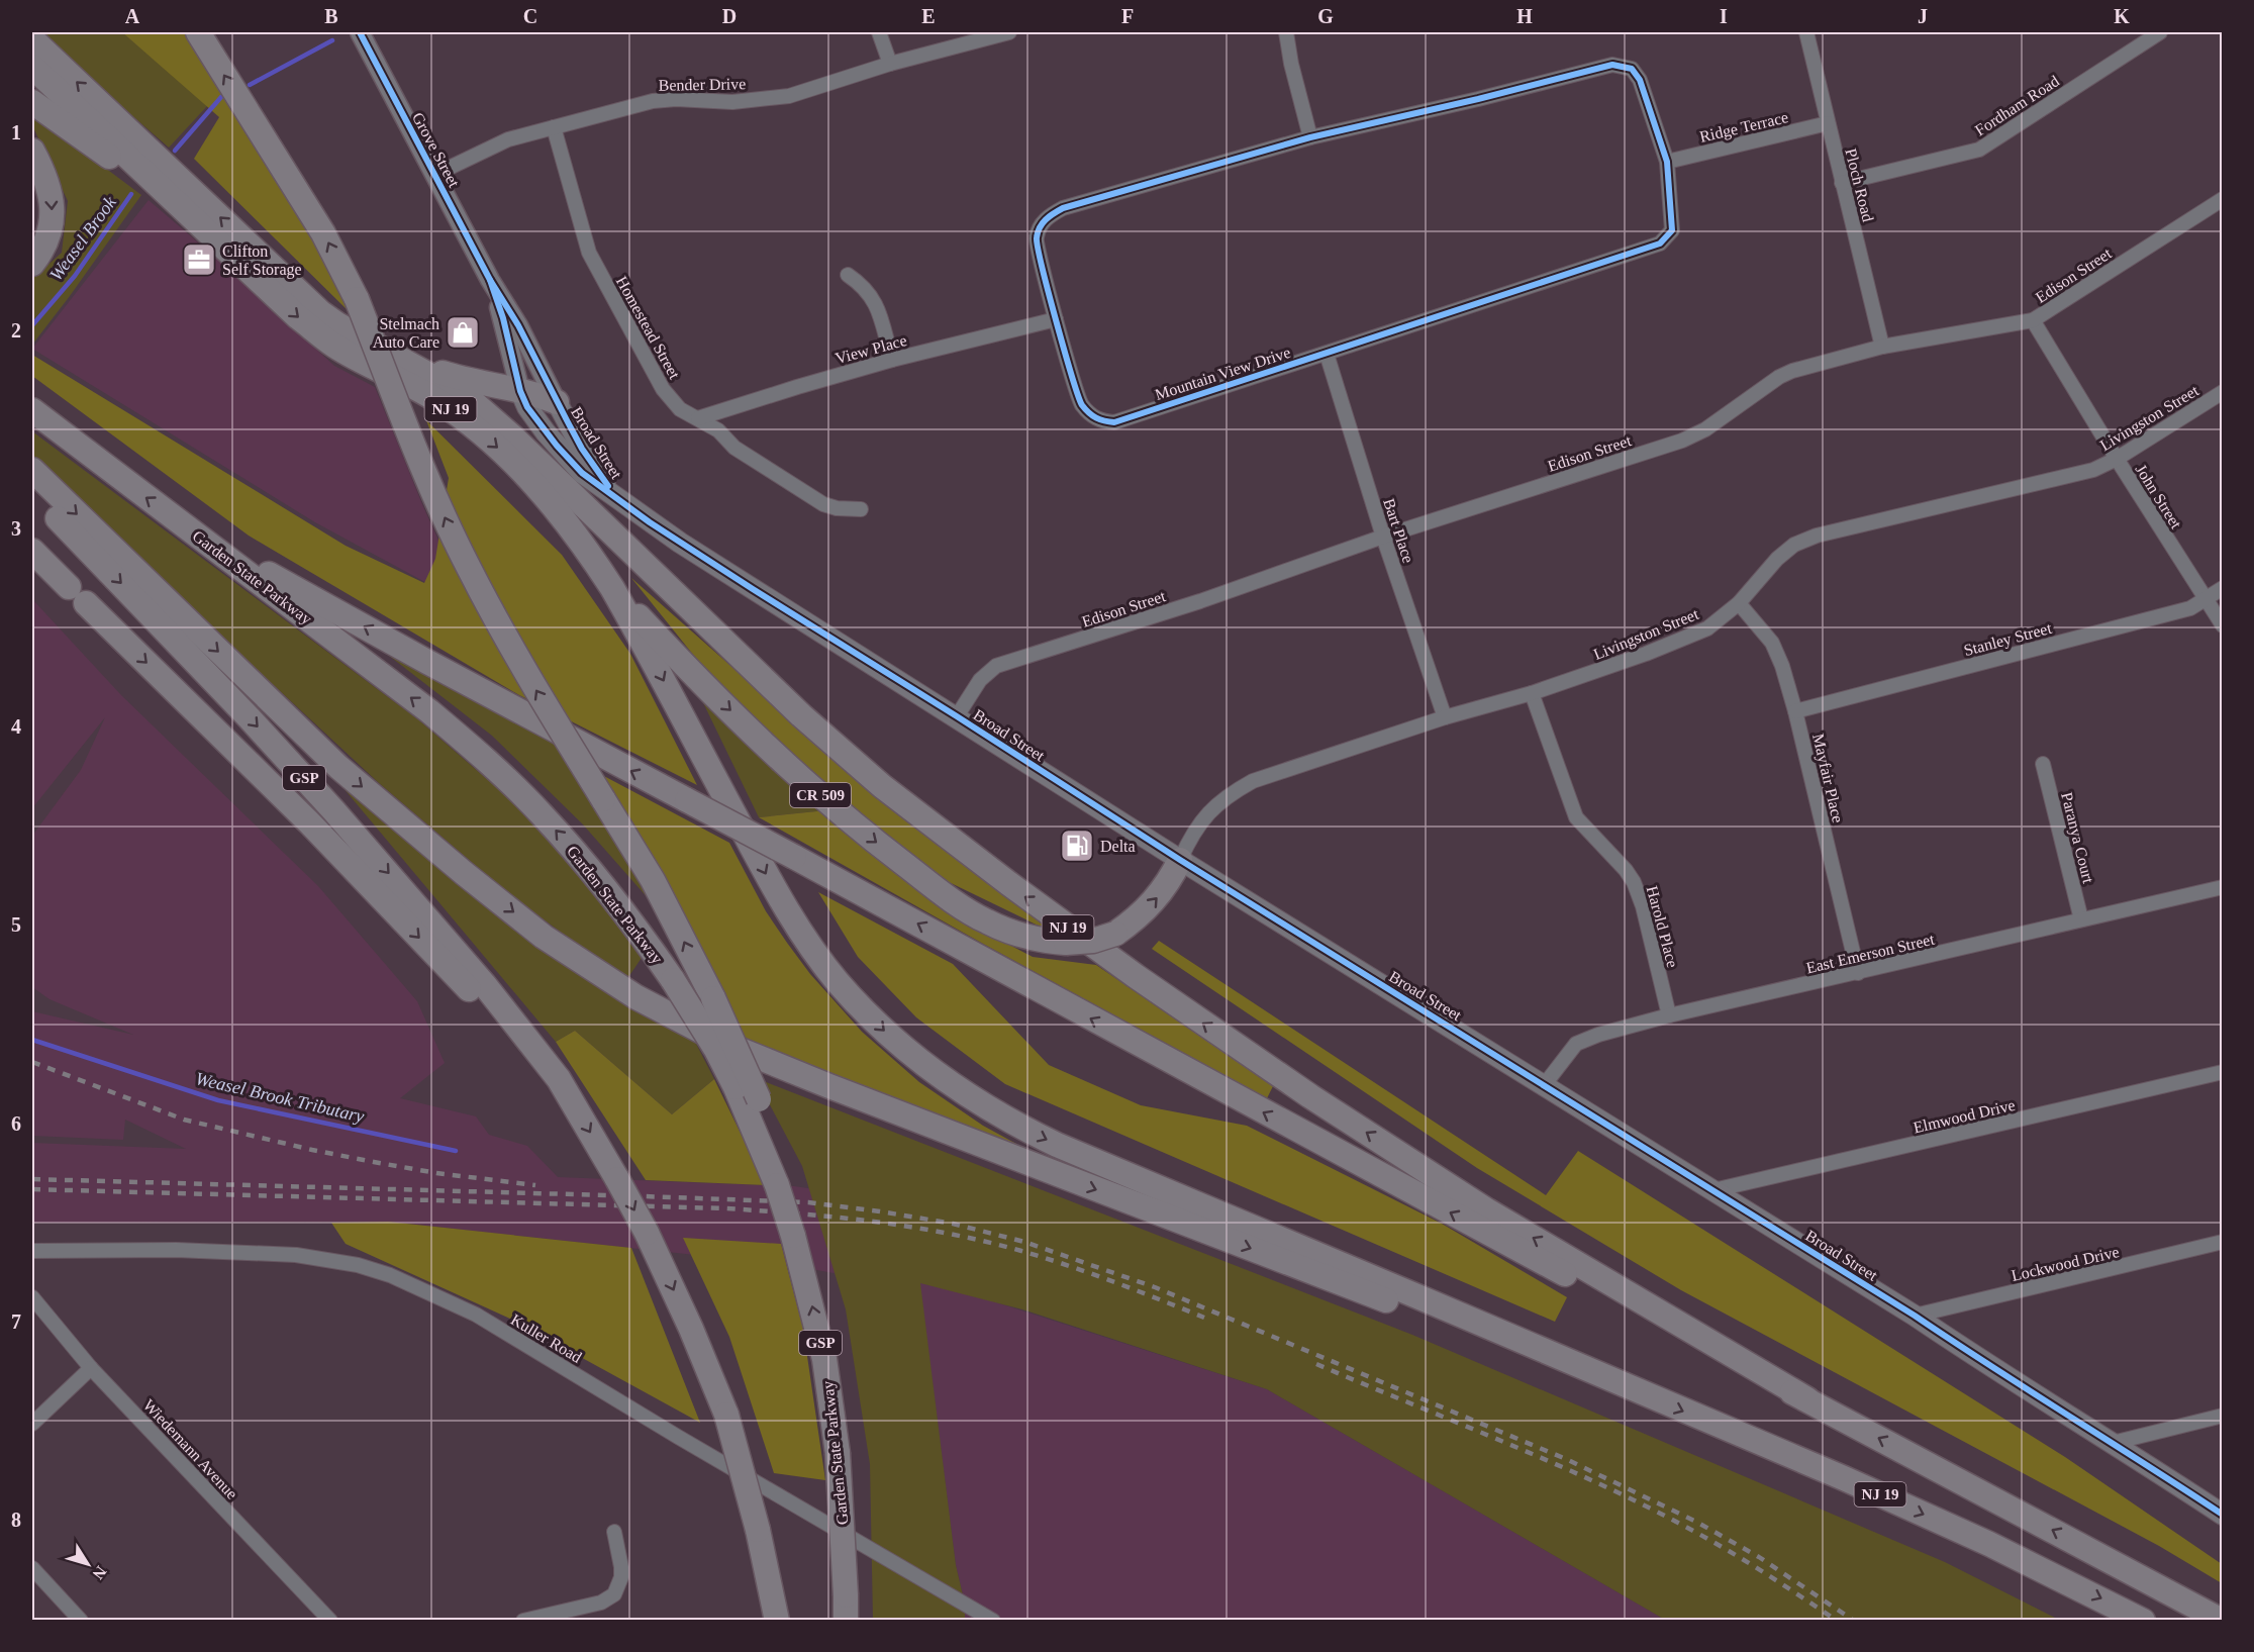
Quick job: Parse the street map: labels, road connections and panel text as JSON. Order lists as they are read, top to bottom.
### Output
{
  "streets": {
    "highway": [
      "NJ 19",
      "Garden State Parkway",
      "GSP",
      "CR 509"
    ],
    "main road": ["Broad Street"],
    "street": [
      "Bender Drive",
      "Fordham Road",
      "Ridge Terrace",
      "Grove Street",
      "Ploch Road",
      "Edison Street",
      "Homestead Street",
      "View Place",
      "Mountain View Drive",
      "Livingston Street",
      "John Street",
      "Bart Place",
      "Stanley Street",
      "Mayfair Place",
      "Paranya Court",
      "Harold Place",
      "East Emerson Street",
      "Elmwood Drive",
      "Lockwood Drive",
      "Kuller Road",
      "Wiedemann Avenue"
    ]
  },
  "crossings": [
    ["Bender Drive", "Grove Street"],
    ["Bender Drive", "Homestead Street"],
    ["Fordham Road", "Ploch Road"],
    ["Ridge Terrace", "Ploch Road"],
    ["Ridge Terrace", "Mountain View Drive"],
    ["Grove Street", "Broad Street"],
    ["Ploch Road", "Edison Street"],
    ["Edison Street", "Broad Street"],
    ["Edison Street", "John Street"],
    ["Edison Street", "Bart Place"],
    ["Homestead Street", "View Place"],
    ["View Place", "Mountain View Drive"],
    ["Mountain View Drive", "Bart Place"],
    ["NJ 19", "CR 509"],
    ["Livingston Street", "Broad Street"],
    ["Livingston Street", "John Street"],
    ["Livingston Street", "Bart Place"],
    ["Livingston Street", "Mayfair Place"],
    ["Livingston Street", "CR 509"],
    ["Livingston Street", "Harold Place"],
    ["Broad Street", "CR 509"],
    ["Broad Street", "East Emerson Street"],
    ["Broad Street", "Elmwood Drive"],
    ["Broad Street", "Lockwood Drive"],
    ["John Street", "Stanley Street"],
    ["Stanley Street", "Mayfair Place"],
    ["Mayfair Place", "East Emerson Street"],
    ["Paranya Court", "East Emerson Street"],
    ["Harold Place", "East Emerson Street"]
  ],
  "water": ["Weasel Brook", "Weasel Brook Tributary"],
  "places": {
    "office": ["Clifton Self Storage"],
    "shop": ["Stelmach Auto Care"],
    "fuel station": ["Delta"]
  },
  "north": "bottom right",
  "grid": {
    "columns": [
      "A",
      "B",
      "C",
      "D",
      "E",
      "F",
      "G",
      "H",
      "I",
      "J",
      "K"
    ],
    "rows": [
      "1",
      "2",
      "3",
      "4",
      "5",
      "6",
      "7",
      "8"
    ]
  }
}
